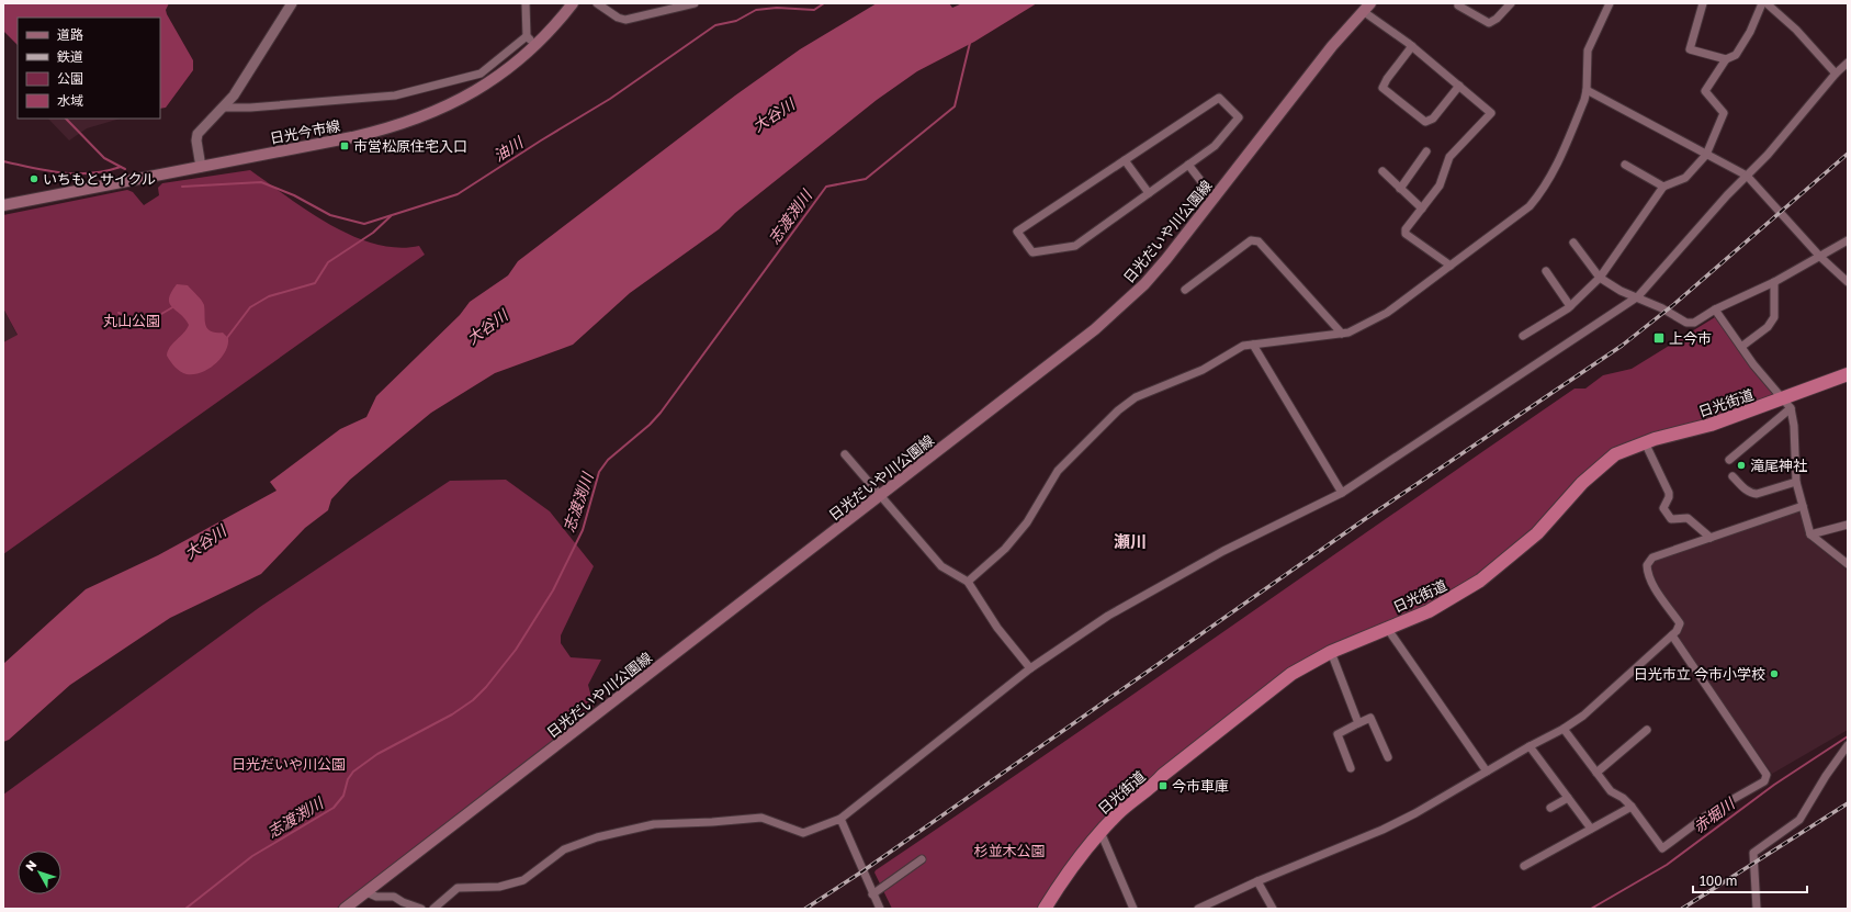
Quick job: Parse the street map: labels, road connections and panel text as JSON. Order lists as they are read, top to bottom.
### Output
{
  "streets": {
    "highway": ["日光街道"],
    "main road": ["日光今市線", "日光だいや川公園線"]
  },
  "districts": ["瀬川"],
  "water": [
    "大谷川",
    "油川",
    "志渡渕川",
    "赤堀川"
  ],
  "parks": ["丸山公園", "日光だいや川公園", "杉並木公園"],
  "places": {
    "transit": ["市営松原住宅入口", "上今市", "今市車庫"],
    "other": ["いちもとサイクル", "滝尾神社", "日光市立 今市小学校"]
  },
  "legend": [
    "道路",
    "鉄道",
    "公園",
    "水域"
  ],
  "scale_bar": "100 m",
  "north": "top left"
}
